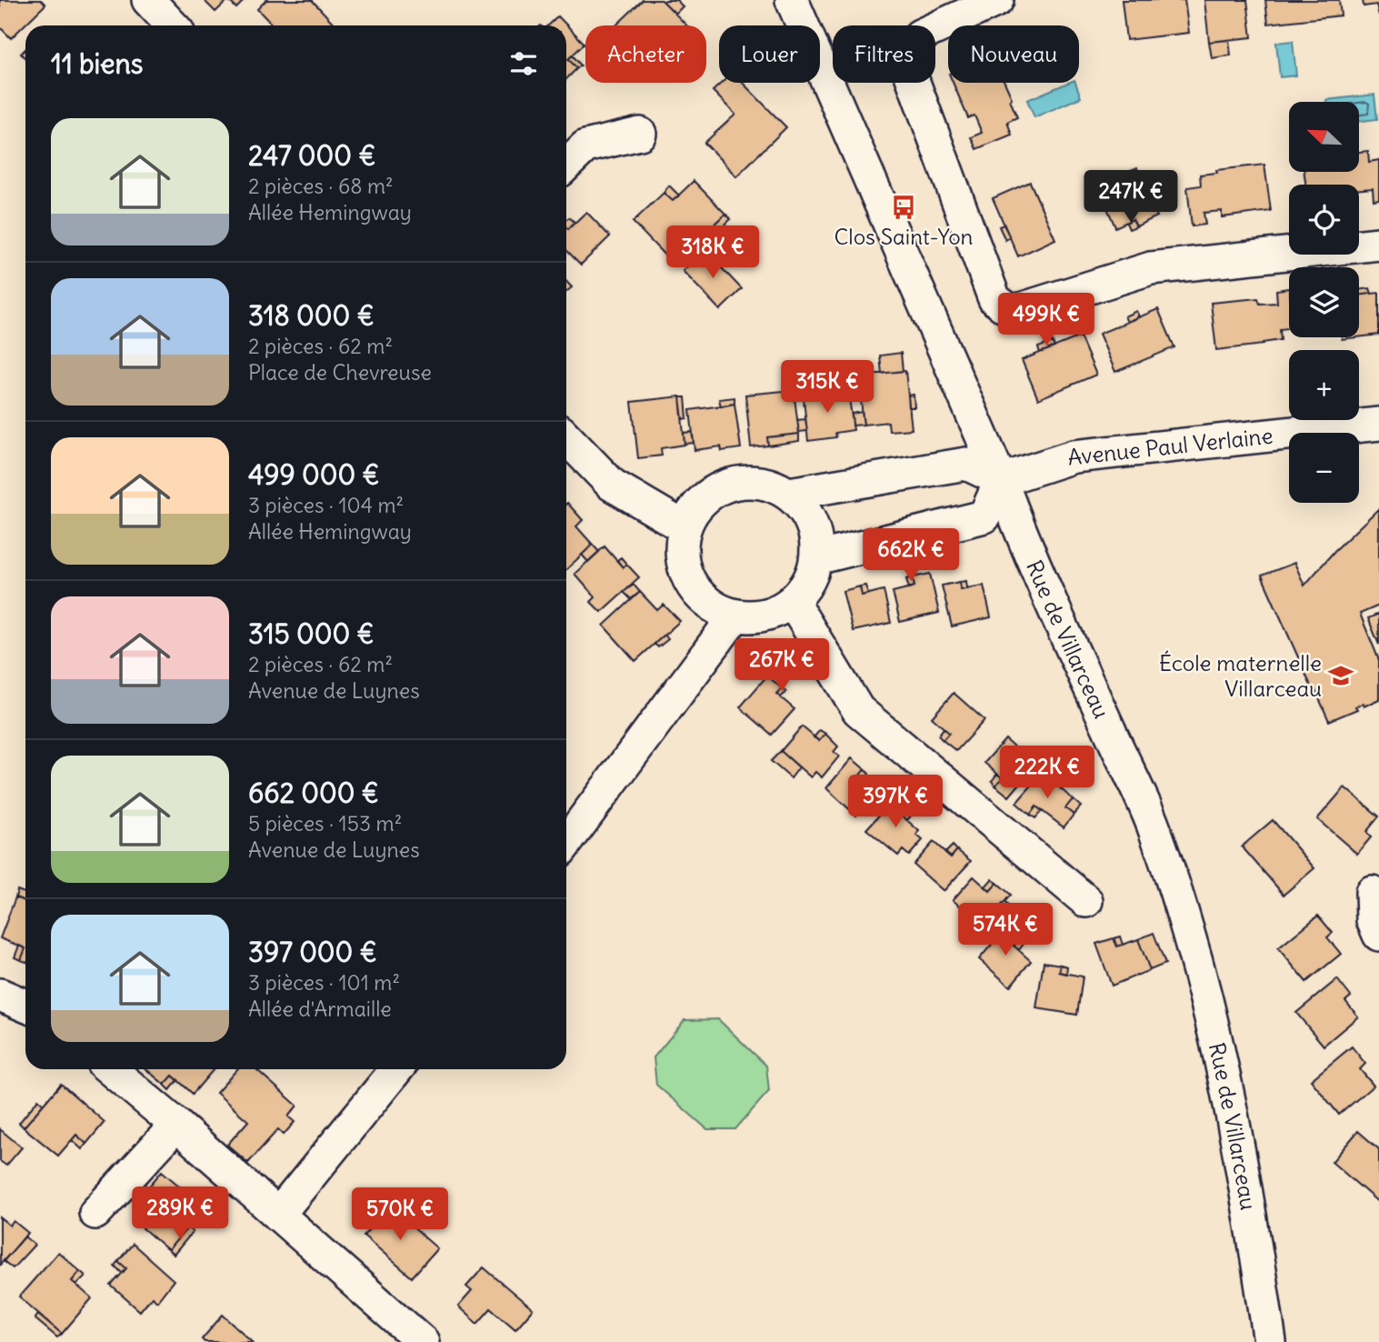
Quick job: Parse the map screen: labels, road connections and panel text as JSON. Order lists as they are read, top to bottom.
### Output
{
  "streets": {
    "street": ["Avenue Paul Verlaine", "Rue de Villarceau"]
  },
  "crossings": [
    ["Avenue Paul Verlaine", "Rue de Villarceau"]
  ],
  "places": {
    "bus stop": ["Clos Saint-Yon"],
    "school or university": ["École maternelle Villarceau"]
  },
  "north": "top left",
  "page": {
    "chip": [
      "Acheter",
      "Louer",
      "Filtres",
      "Nouveau"
    ],
    "heading": "11 biens",
    "map_buttons": ["+", "−"],
    "list": [
      {
        "name": "247 000 €",
        "note": "2 pièces · 68 m² · Allée Hemingway"
      },
      {
        "name": "318 000 €",
        "note": "2 pièces · 62 m² · Place de Chevreuse"
      },
      {
        "name": "499 000 €",
        "note": "3 pièces · 104 m² · Allée Hemingway"
      },
      {
        "name": "315 000 €",
        "note": "2 pièces · 62 m² · Avenue de Luynes"
      },
      {
        "name": "662 000 €",
        "note": "5 pièces · 153 m² · Avenue de Luynes"
      },
      {
        "name": "397 000 €",
        "note": "3 pièces · 101 m² · Allée d'Armaille"
      }
    ],
    "price": [
      "247K €",
      "318K €",
      "499K €",
      "315K €",
      "662K €",
      "267K €",
      "222K €",
      "397K €",
      "574K €",
      "289K €",
      "570K €"
    ]
  }
}
